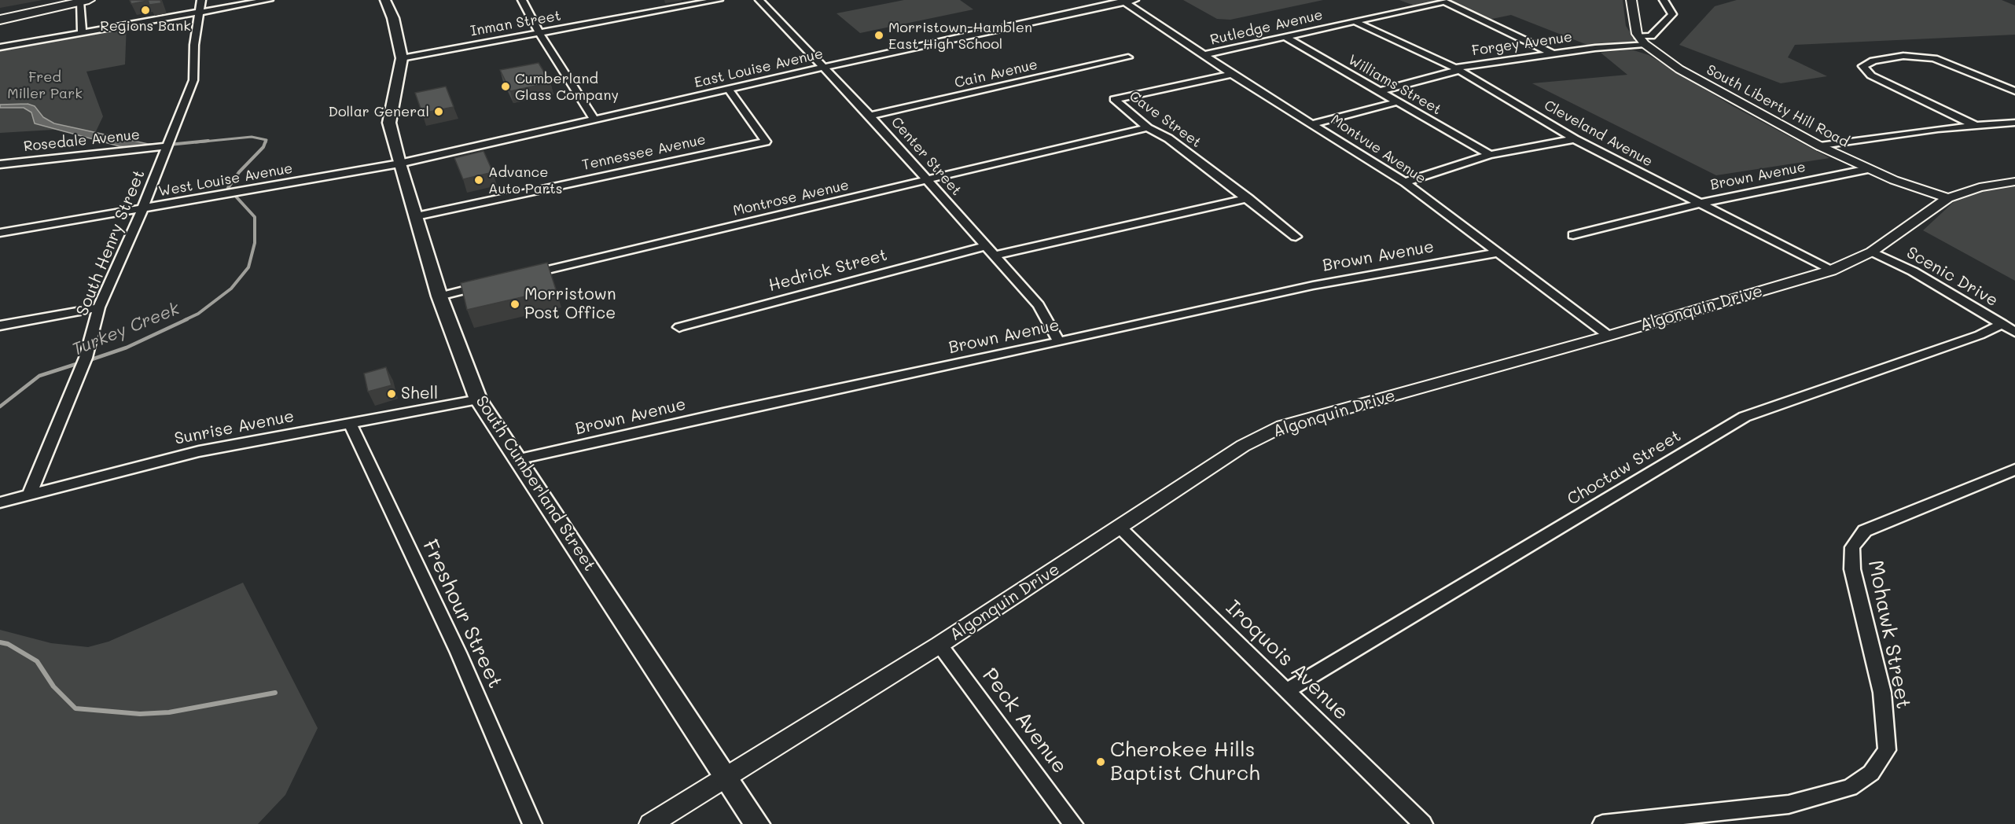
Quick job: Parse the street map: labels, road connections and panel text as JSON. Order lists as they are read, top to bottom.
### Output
{
  "streets": {
    "main road": ["South Cumberland Street"],
    "street": [
      "Inman Street",
      "Rutledge Avenue",
      "Forgey Avenue",
      "East Louise Avenue",
      "Cain Avenue",
      "Williams Street",
      "South Liberty Hill Road",
      "Cave Street",
      "Cleveland Avenue",
      "Rosedale Avenue",
      "Montvue Avenue",
      "Tennessee Avenue",
      "Center Street",
      "Brown Avenue",
      "West Louise Avenue",
      "Montrose Avenue",
      "South Henry Street",
      "Hedrick Street",
      "Scenic Drive",
      "Algonquin Drive",
      "Sunrise Avenue",
      "Choctaw Street",
      "Freshour Street",
      "Mohawk Street",
      "Iroquois Avenue",
      "Peck Avenue"
    ]
  },
  "crossings": [
    ["Inman Street", "South Cumberland Street"],
    ["Rutledge Avenue", "Forgey Avenue"],
    ["Rutledge Avenue", "Williams Street"],
    ["Rutledge Avenue", "Cleveland Avenue"],
    ["Rutledge Avenue", "Montvue Avenue"],
    ["Forgey Avenue", "Williams Street"],
    ["Forgey Avenue", "South Liberty Hill Road"],
    ["Forgey Avenue", "Cleveland Avenue"],
    ["East Louise Avenue", "Montvue Avenue"],
    ["East Louise Avenue", "Tennessee Avenue"],
    ["East Louise Avenue", "Center Street"],
    ["East Louise Avenue", "West Louise Avenue"],
    ["East Louise Avenue", "South Cumberland Street"],
    ["Cain Avenue", "Center Street"],
    ["South Liberty Hill Road", "Brown Avenue"],
    ["South Liberty Hill Road", "Algonquin Drive"],
    ["Cave Street", "Montvue Avenue"],
    ["Cave Street", "Montrose Avenue"],
    ["Cleveland Avenue", "Brown Avenue"],
    ["Cleveland Avenue", "Algonquin Drive"],
    ["Rosedale Avenue", "South Henry Street"],
    ["Montvue Avenue", "Brown Avenue"],
    ["Montvue Avenue", "Algonquin Drive"],
    ["Tennessee Avenue", "South Cumberland Street"],
    ["Center Street", "Brown Avenue"],
    ["Center Street", "Montrose Avenue"],
    ["Center Street", "Hedrick Street"],
    ["Brown Avenue", "South Cumberland Street"],
    ["West Louise Avenue", "South Henry Street"],
    ["West Louise Avenue", "South Cumberland Street"],
    ["South Henry Street", "Sunrise Avenue"],
    ["Scenic Drive", "Algonquin Drive"],
    ["Scenic Drive", "Choctaw Street"],
    ["Algonquin Drive", "South Cumberland Street"],
    ["Algonquin Drive", "Iroquois Avenue"],
    ["Algonquin Drive", "Peck Avenue"],
    ["Sunrise Avenue", "South Cumberland Street"],
    ["Sunrise Avenue", "Freshour Street"],
    ["Choctaw Street", "Iroquois Avenue"]
  ],
  "water": ["Turkey Creek"],
  "parks": ["Fred Miller Park"],
  "places": [
    "Regions Bank",
    "Morristown-Hamblen East High School",
    "Cumberland Glass Company",
    "Dollar General",
    "Advance Auto Parts",
    "Morristown Post Office",
    "Shell",
    "Cherokee Hills Baptist Church"
  ]
}
